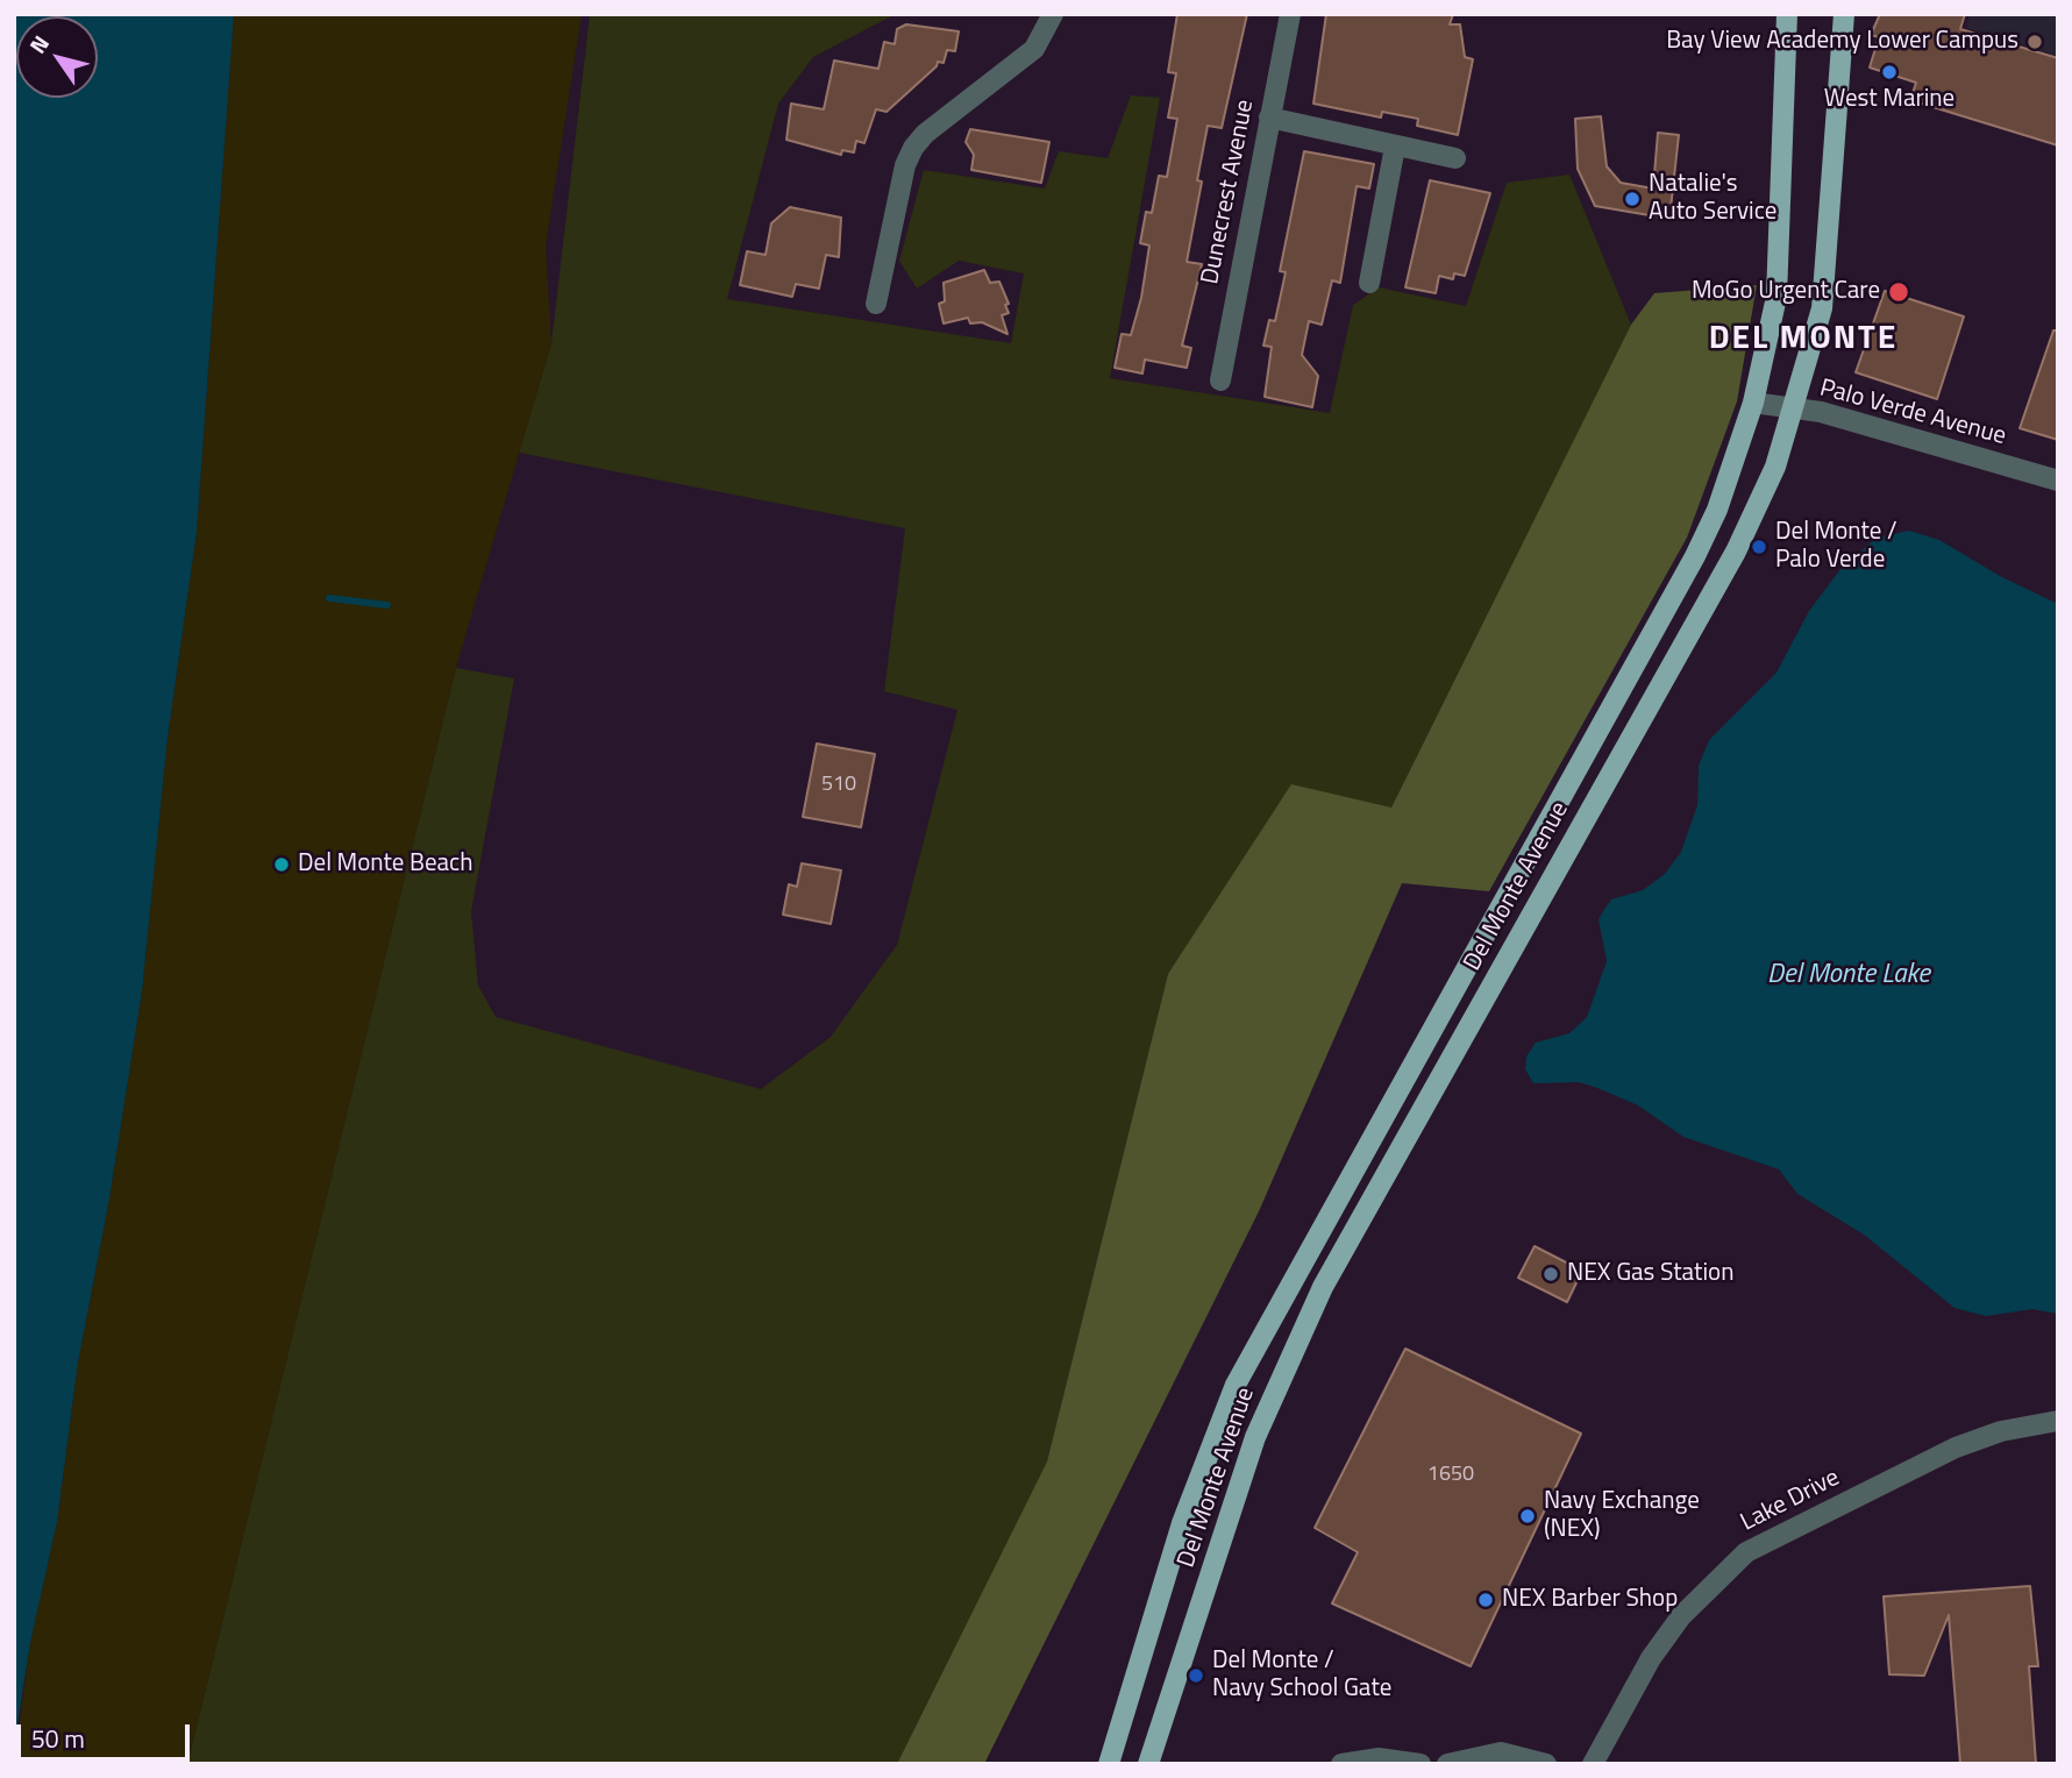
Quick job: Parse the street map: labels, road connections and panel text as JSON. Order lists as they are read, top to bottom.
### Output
{
  "streets": {
    "main road": ["Del Monte Avenue"],
    "street": ["Dunecrest Avenue", "Palo Verde Avenue", "Lake Drive"]
  },
  "crossings": [
    ["Palo Verde Avenue", "Del Monte Avenue"]
  ],
  "districts": ["DEL MONTE"],
  "water": ["Del Monte Lake"],
  "places": [
    "Bay View Academy Lower Campus",
    "West Marine",
    "Natalie's Auto Service",
    "MoGo Urgent Care",
    "Del Monte / Palo Verde",
    "Del Monte Beach",
    "NEX Gas Station",
    "Navy Exchange (NEX)",
    "NEX Barber Shop",
    "Del Monte / Navy School Gate"
  ],
  "house_numbers": ["510", "1650"],
  "scale_bar": "50 m",
  "north": "top left"
}
